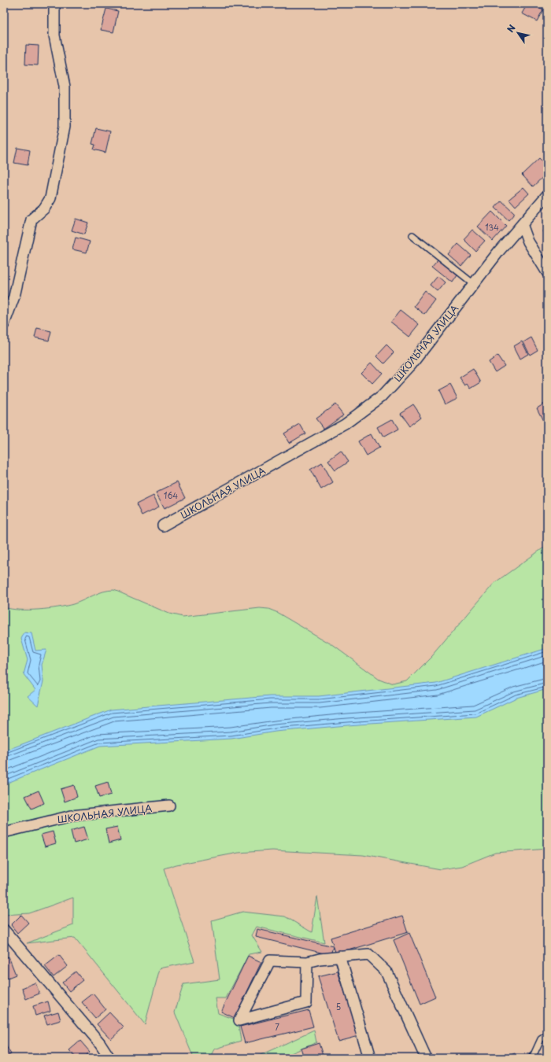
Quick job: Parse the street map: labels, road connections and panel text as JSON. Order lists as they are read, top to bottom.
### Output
{
  "streets": {
    "street": ["ШКОЛЬНАЯ УЛИЦА"]
  },
  "house_numbers": [
    "134",
    "164",
    "5",
    "7"
  ],
  "north": "top left"
}
